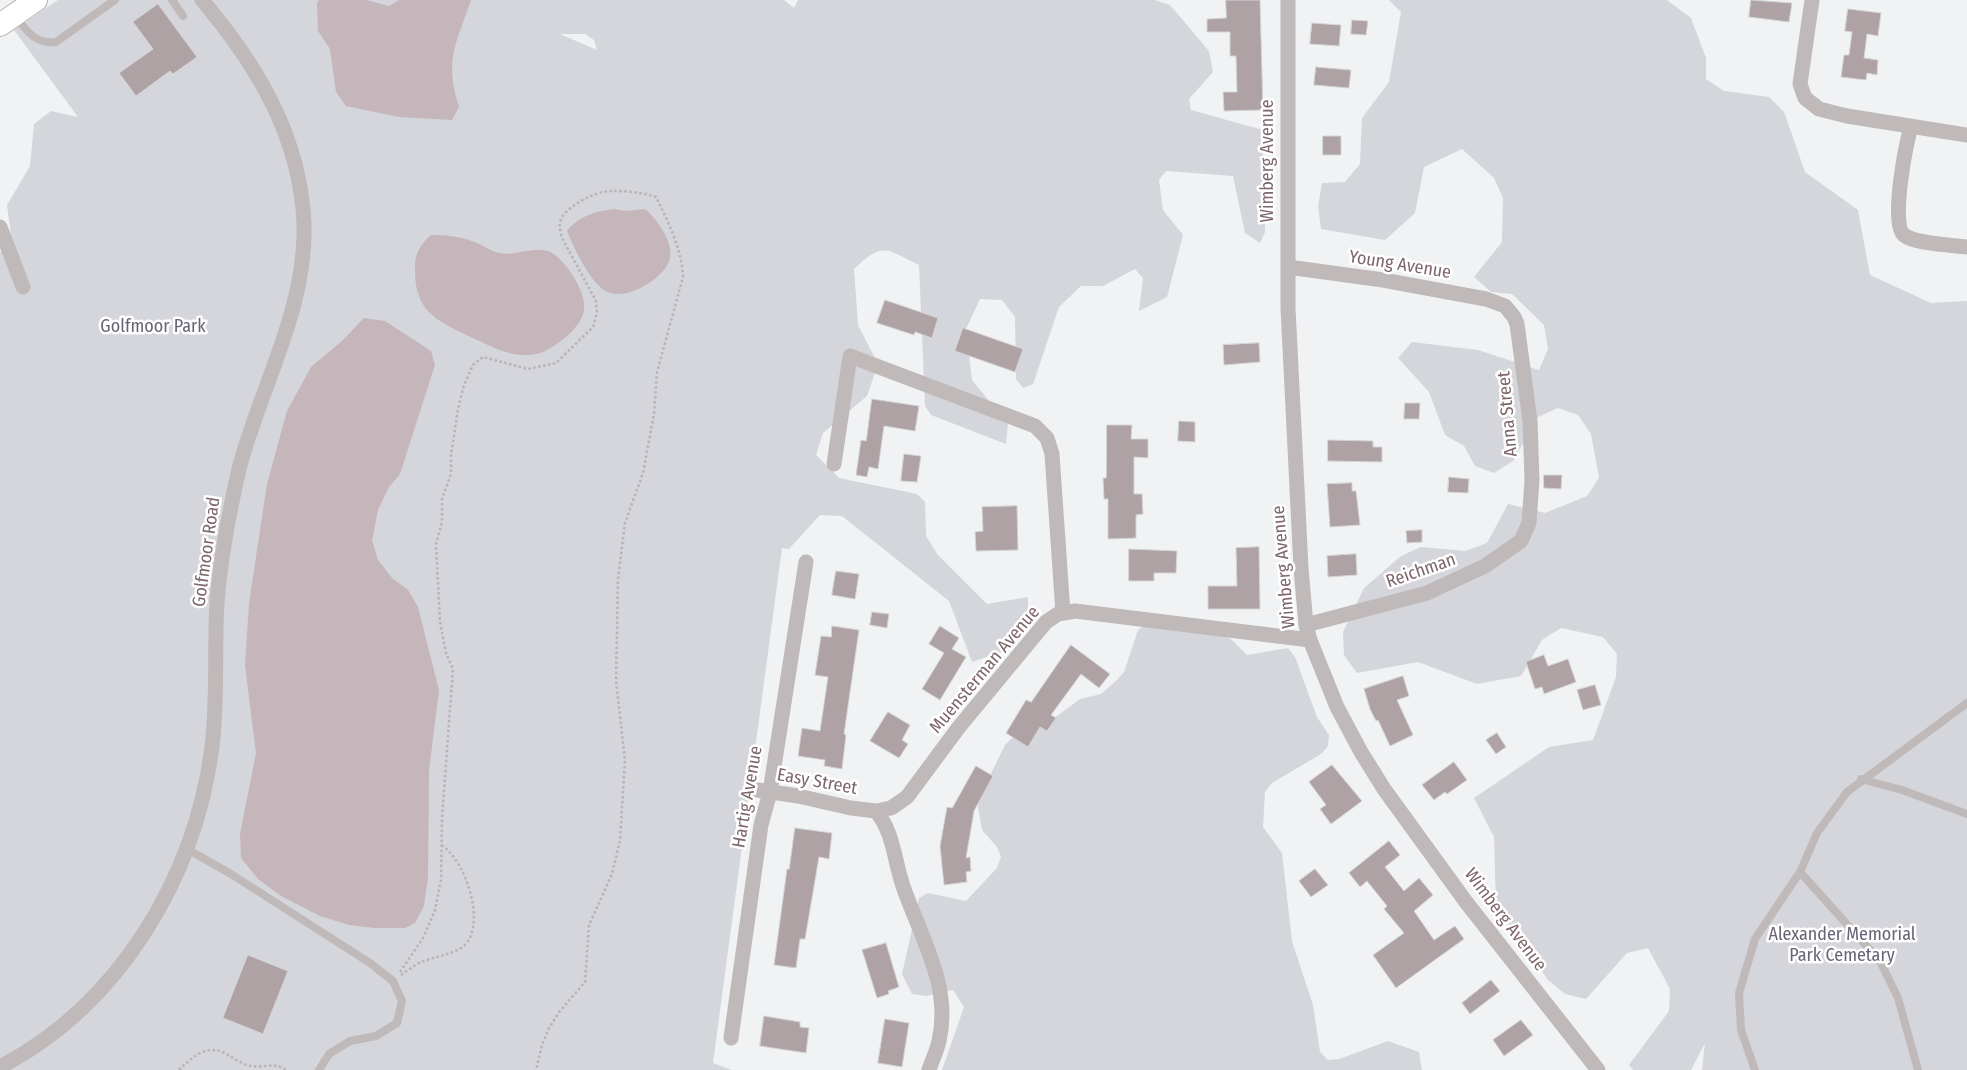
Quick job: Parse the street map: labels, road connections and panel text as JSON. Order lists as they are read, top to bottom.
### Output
{
  "streets": {
    "street": [
      "Wimberg Avenue",
      "Young Avenue",
      "Anna Street",
      "Golfmoor Road",
      "Reichman",
      "Muensterman Avenue",
      "Easy Street",
      "Hartig Avenue"
    ]
  },
  "crossings": [
    ["Wimberg Avenue", "Young Avenue"],
    ["Wimberg Avenue", "Reichman"],
    ["Young Avenue", "Anna Street"],
    ["Anna Street", "Reichman"],
    ["Muensterman Avenue", "Easy Street"],
    ["Easy Street", "Hartig Avenue"]
  ],
  "parks": ["Golfmoor Park", "Alexander Memorial Park Cemetary"]
}
